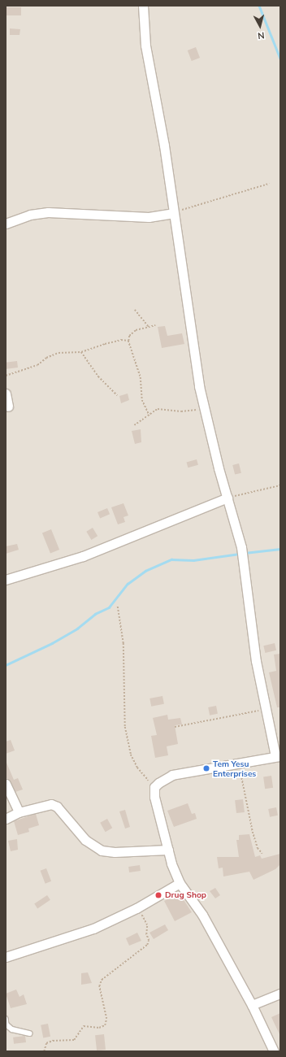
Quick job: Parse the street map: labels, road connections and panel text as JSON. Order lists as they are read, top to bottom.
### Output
{
  "places": ["Tem Yesu Enterprises", "Drug Shop"],
  "north": "bottom"
}
